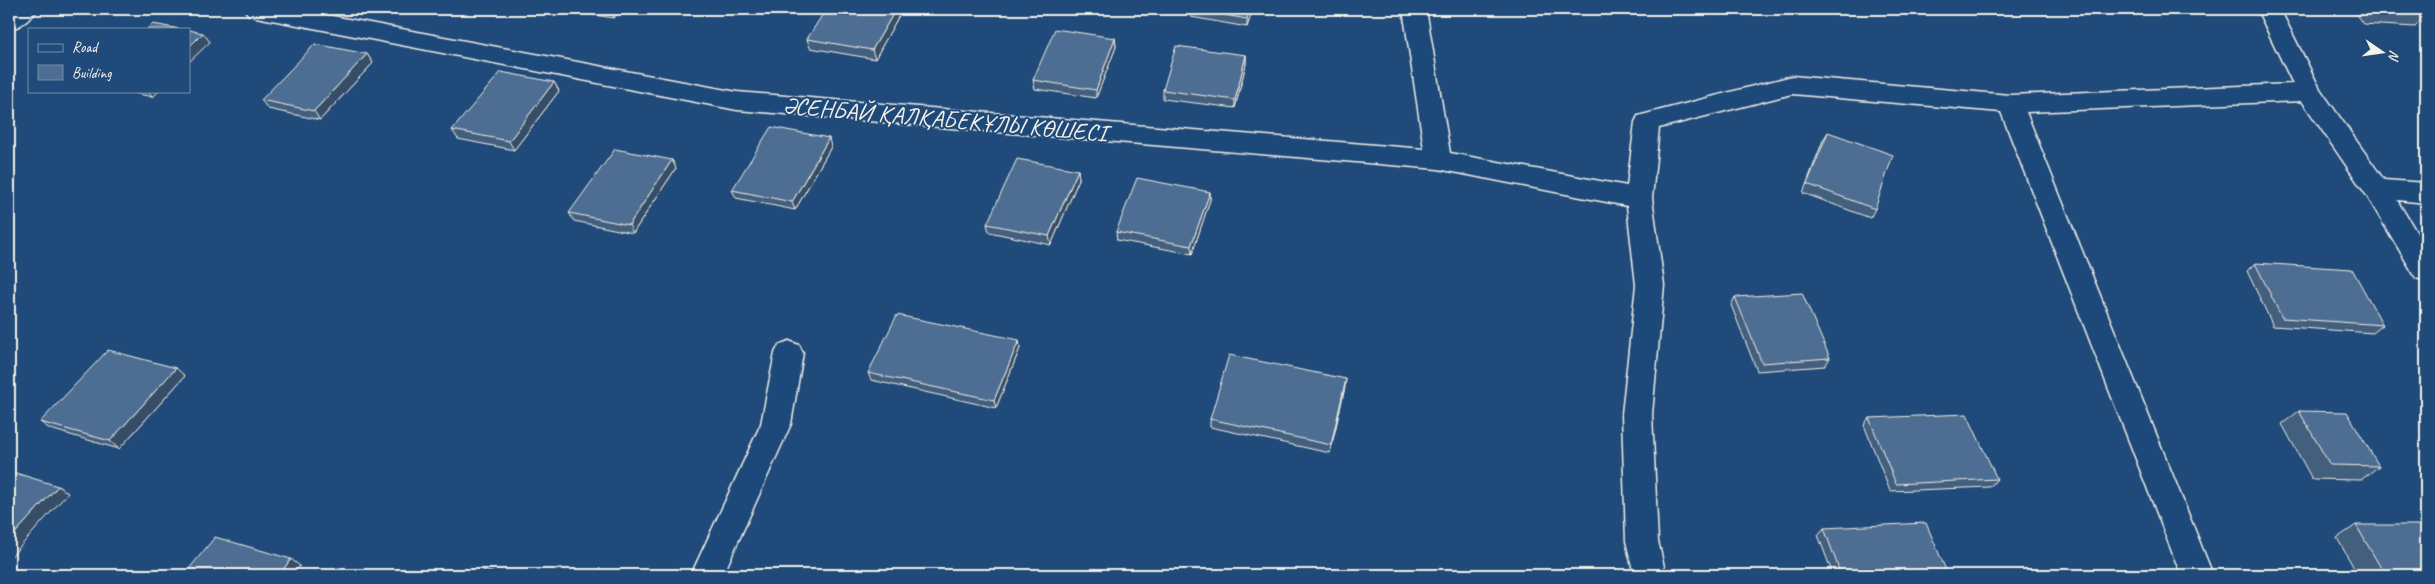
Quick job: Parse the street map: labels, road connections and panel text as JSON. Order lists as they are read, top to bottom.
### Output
{
  "streets": {
    "street": ["ӘСЕНБАЙ ҚАЛҚАБЕКҰЛЫ КӨШЕСІ"]
  },
  "legend": ["Road", "Building"],
  "north": "right"
}
